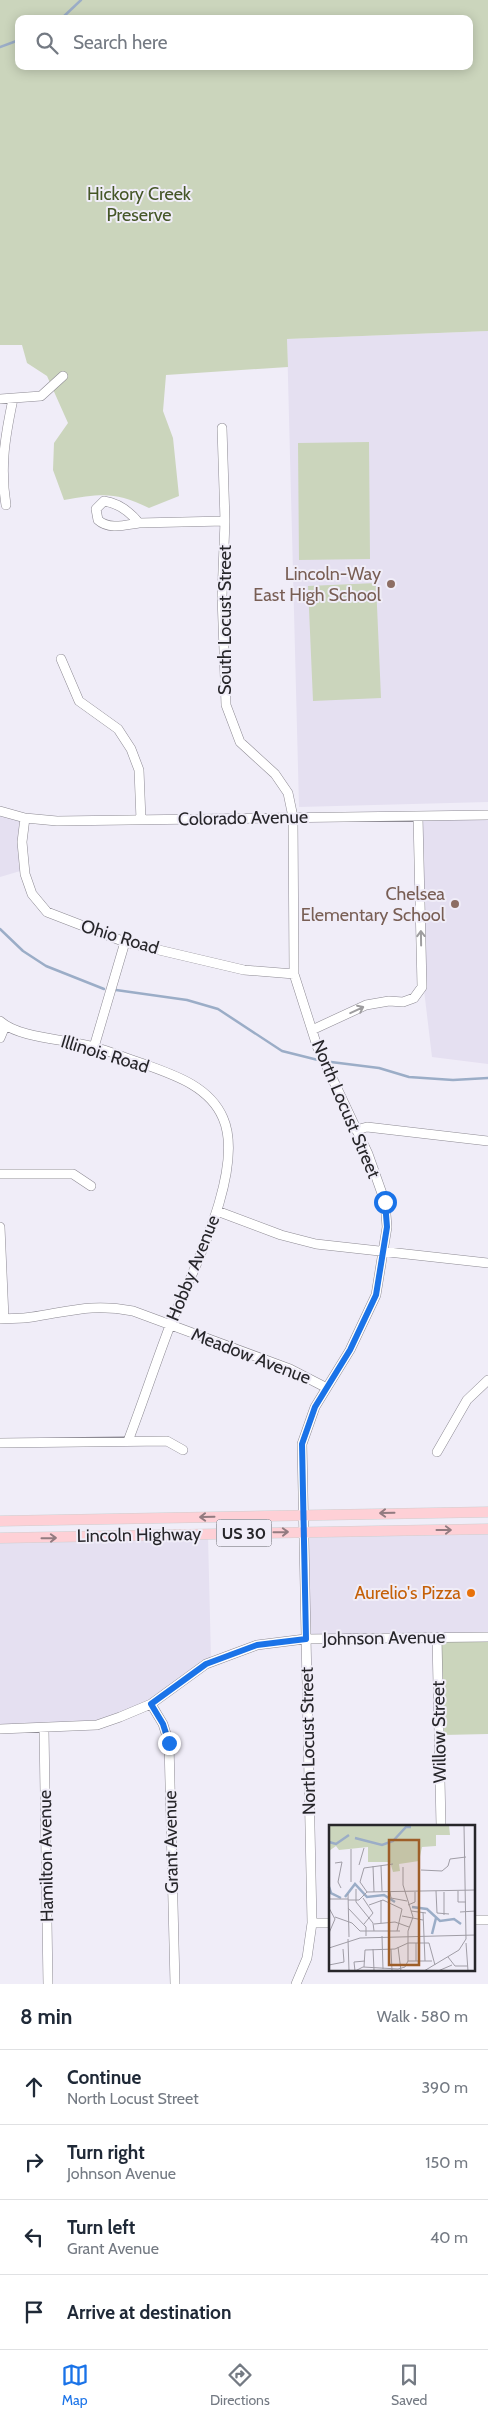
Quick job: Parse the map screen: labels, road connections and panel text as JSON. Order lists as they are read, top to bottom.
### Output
{
  "streets": {
    "main road": ["US 30", "Lincoln Highway"],
    "street": [
      "South Locust Street",
      "Colorado Avenue",
      "Ohio Road",
      "Illinois Road",
      "North Locust Street",
      "Hobby Avenue",
      "Meadow Avenue",
      "Johnson Avenue",
      "Willow Street",
      "Grant Avenue",
      "Hamilton Avenue"
    ]
  },
  "crossings": [
    ["South Locust Street", "Colorado Avenue"],
    ["South Locust Street", "North Locust Street"],
    ["Colorado Avenue", "Ohio Road"],
    ["Colorado Avenue", "North Locust Street"],
    ["Ohio Road", "North Locust Street"],
    ["Illinois Road", "Hobby Avenue"],
    ["North Locust Street", "Meadow Avenue"],
    ["North Locust Street", "Lincoln Highway"],
    ["North Locust Street", "Johnson Avenue"],
    ["Hobby Avenue", "Meadow Avenue"],
    ["Johnson Avenue", "Willow Street"],
    ["Johnson Avenue", "Grant Avenue"],
    ["Johnson Avenue", "Hamilton Avenue"]
  ],
  "parks": ["Hickory Creek Preserve"],
  "places": ["Lincoln-Way East High School", "Chelsea Elementary School", "Aurelio's Pizza"],
  "page": {
    "search": "Search here",
    "heading": ["8 min", "Walk · 580 m"],
    "list": [
      ["Continue", "North Locust Street", "390 m"],
      ["Turn right", "Johnson Avenue", "150 m"],
      ["Turn left", "Grant Avenue", "40 m"],
      "Arrive at destination"
    ],
    "nav": ["Map", "Directions", "Saved"]
  }
}
